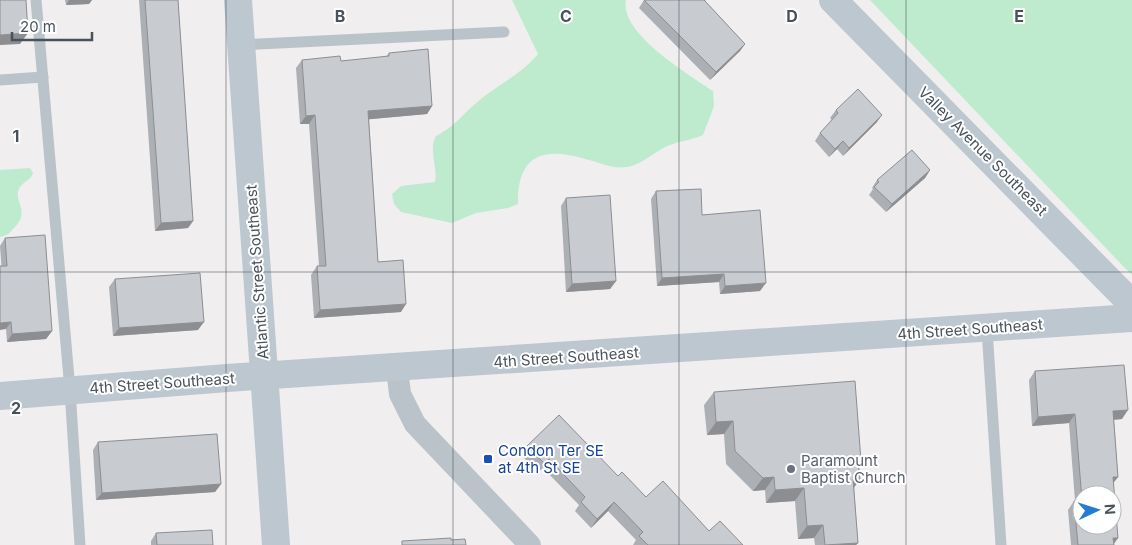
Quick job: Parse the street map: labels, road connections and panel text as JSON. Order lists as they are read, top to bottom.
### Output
{
  "streets": {
    "street": ["Valley Avenue Southeast", "Atlantic Street Southeast", "4th Street Southeast"]
  },
  "crossings": [
    ["Atlantic Street Southeast", "4th Street Southeast"]
  ],
  "places": {
    "transit": ["Condon Ter SE at 4th St SE"],
    "other": ["Paramount Baptist Church"]
  },
  "scale_bar": "20 m",
  "north": "right",
  "grid": {
    "columns": [
      "B",
      "C",
      "D",
      "E"
    ],
    "rows": ["1", "2"]
  }
}
